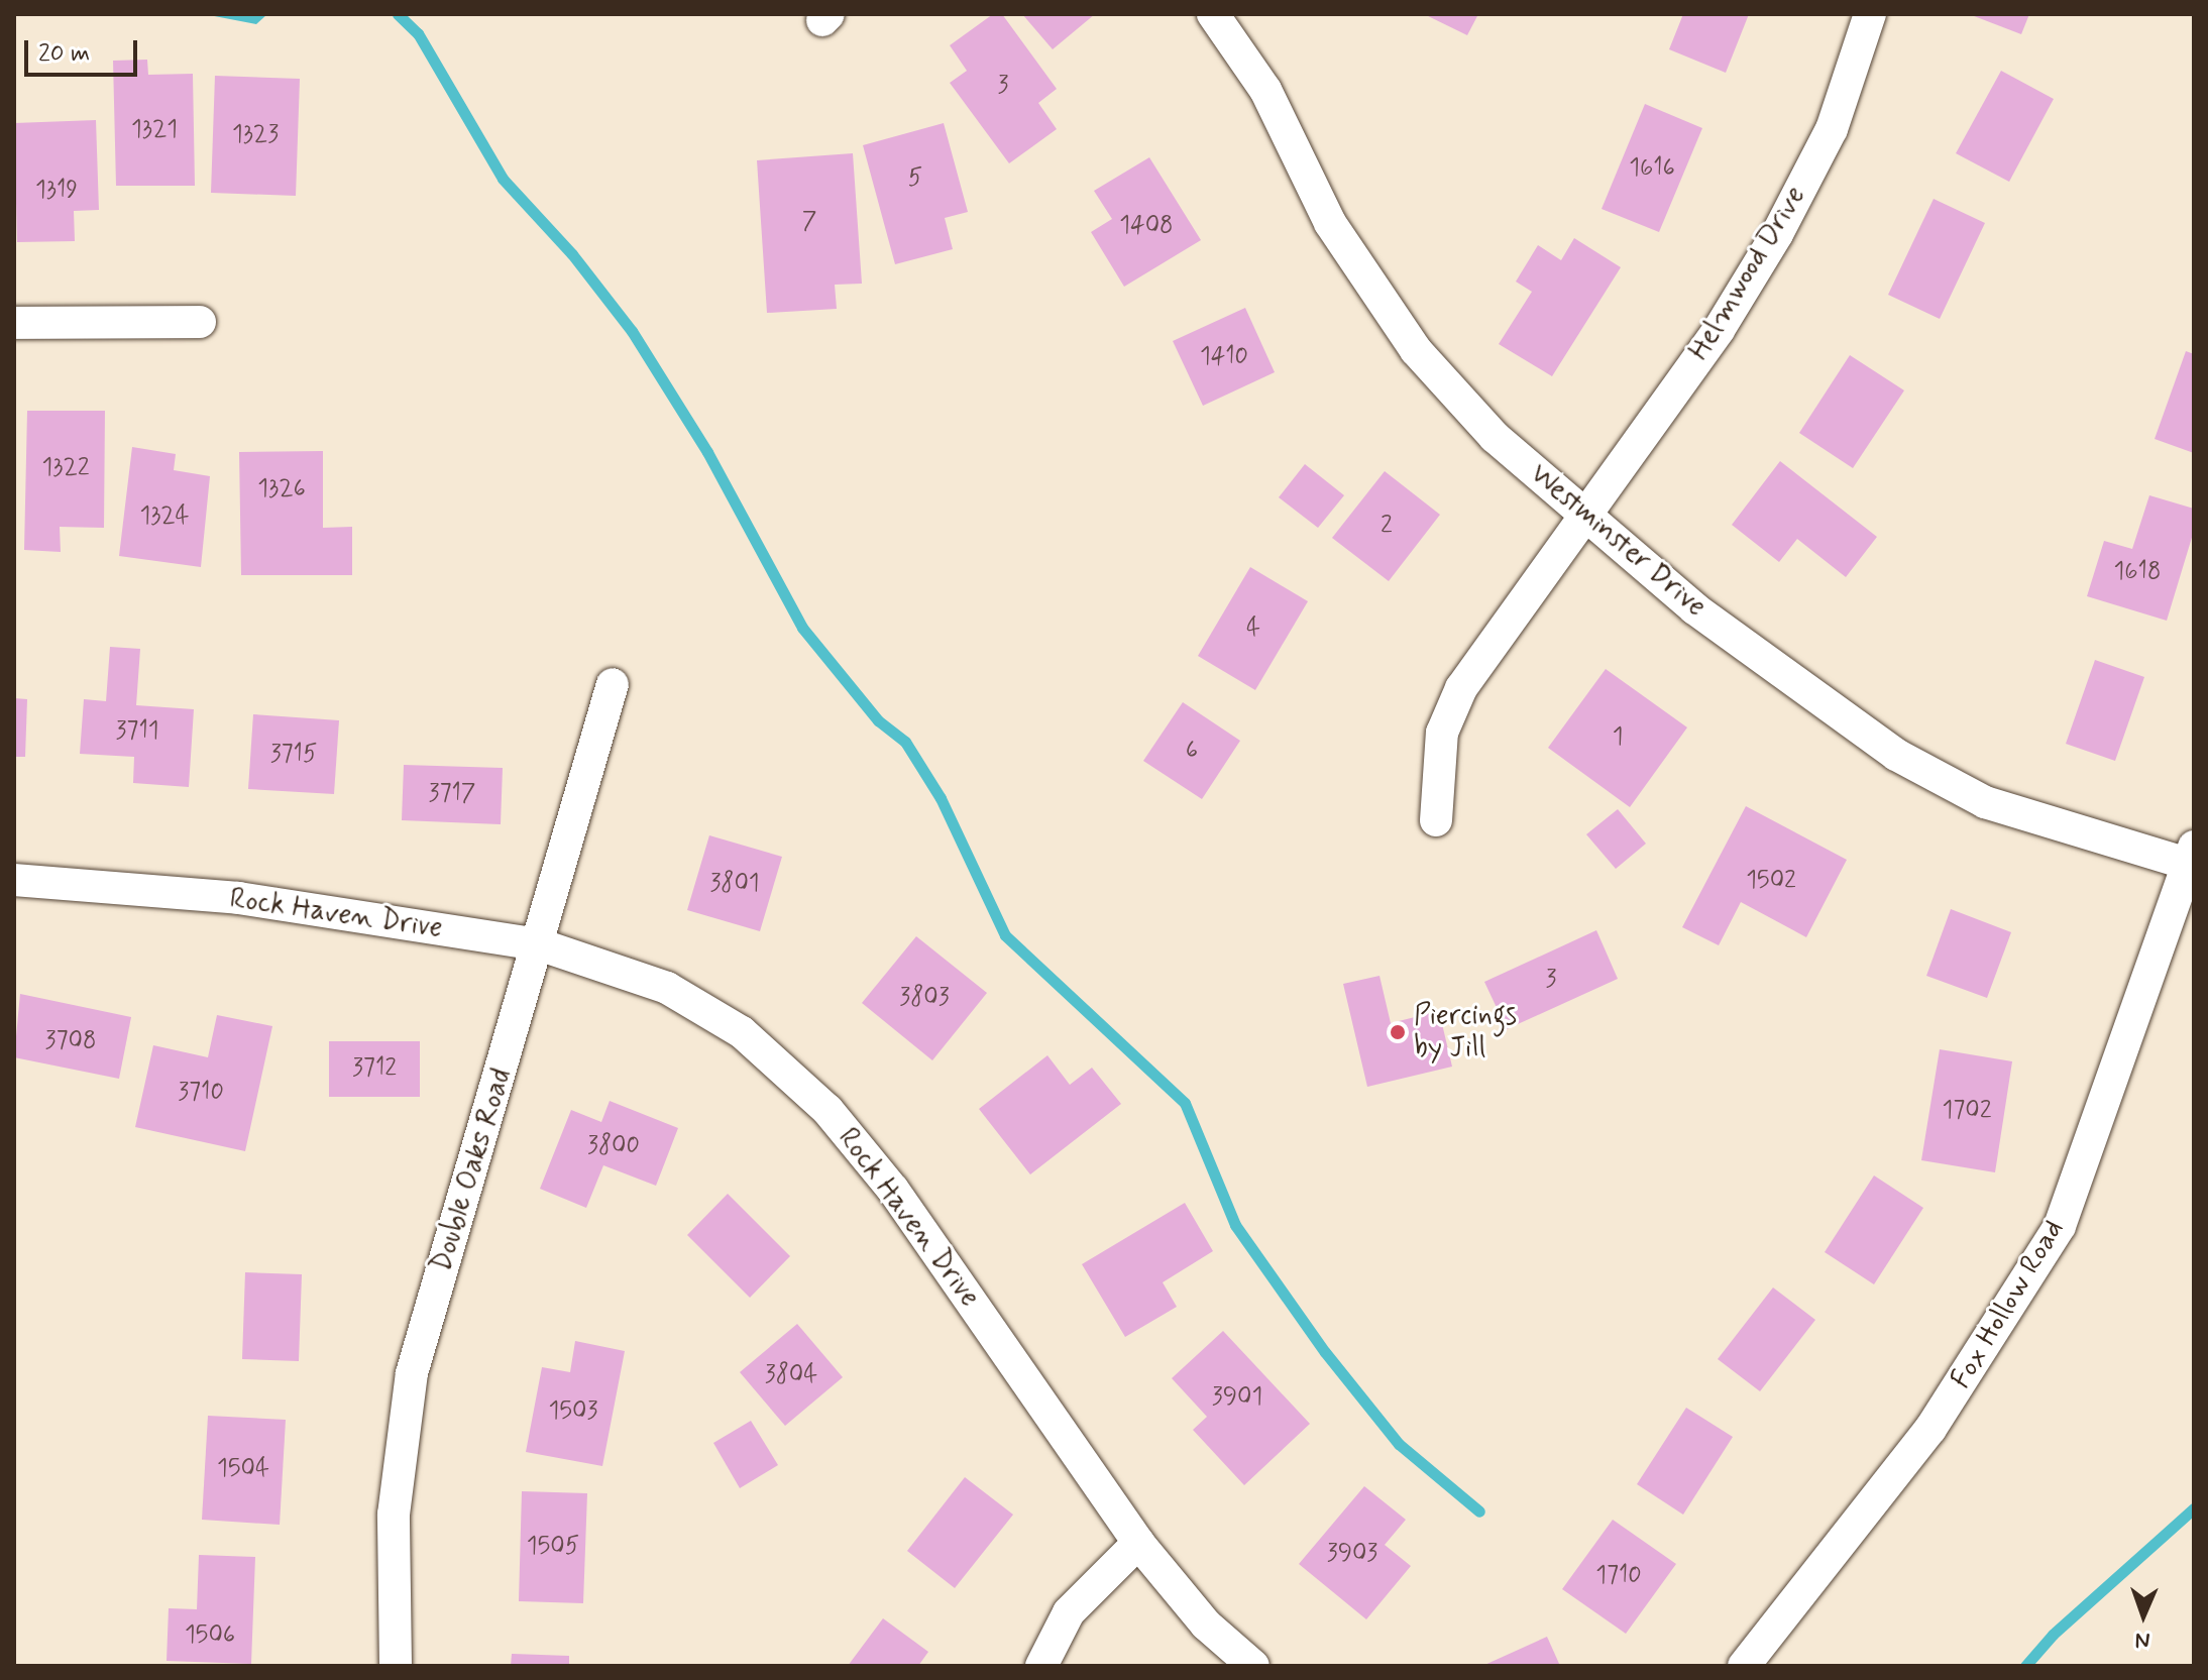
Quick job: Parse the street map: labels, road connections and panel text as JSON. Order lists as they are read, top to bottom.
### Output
{
  "streets": {
    "street": [
      "Helmwood Drive",
      "Westminster Drive",
      "Rock Haven Drive",
      "Double Oaks Road",
      "Fox Hollow Road"
    ]
  },
  "crossings": [
    ["Helmwood Drive", "Westminster Drive"],
    ["Westminster Drive", "Fox Hollow Road"],
    ["Rock Haven Drive", "Double Oaks Road"]
  ],
  "places": ["Piercings by Jill"],
  "house_numbers": [
    "3",
    "1321",
    "1323",
    "1616",
    "5",
    "1319",
    "7",
    "1408",
    "1410",
    "1322",
    "1326",
    "1324",
    "2",
    "1618",
    "4",
    "3711",
    "1",
    "6",
    "3715",
    "3717",
    "1502",
    "3801",
    "3",
    "3803",
    "3708",
    "3712",
    "3710",
    "1702",
    "3800",
    "3804",
    "3901",
    "1503",
    "1504",
    "1505",
    "3903",
    "1710",
    "1506"
  ],
  "scale_bar": "20 m",
  "north": "bottom"
}
